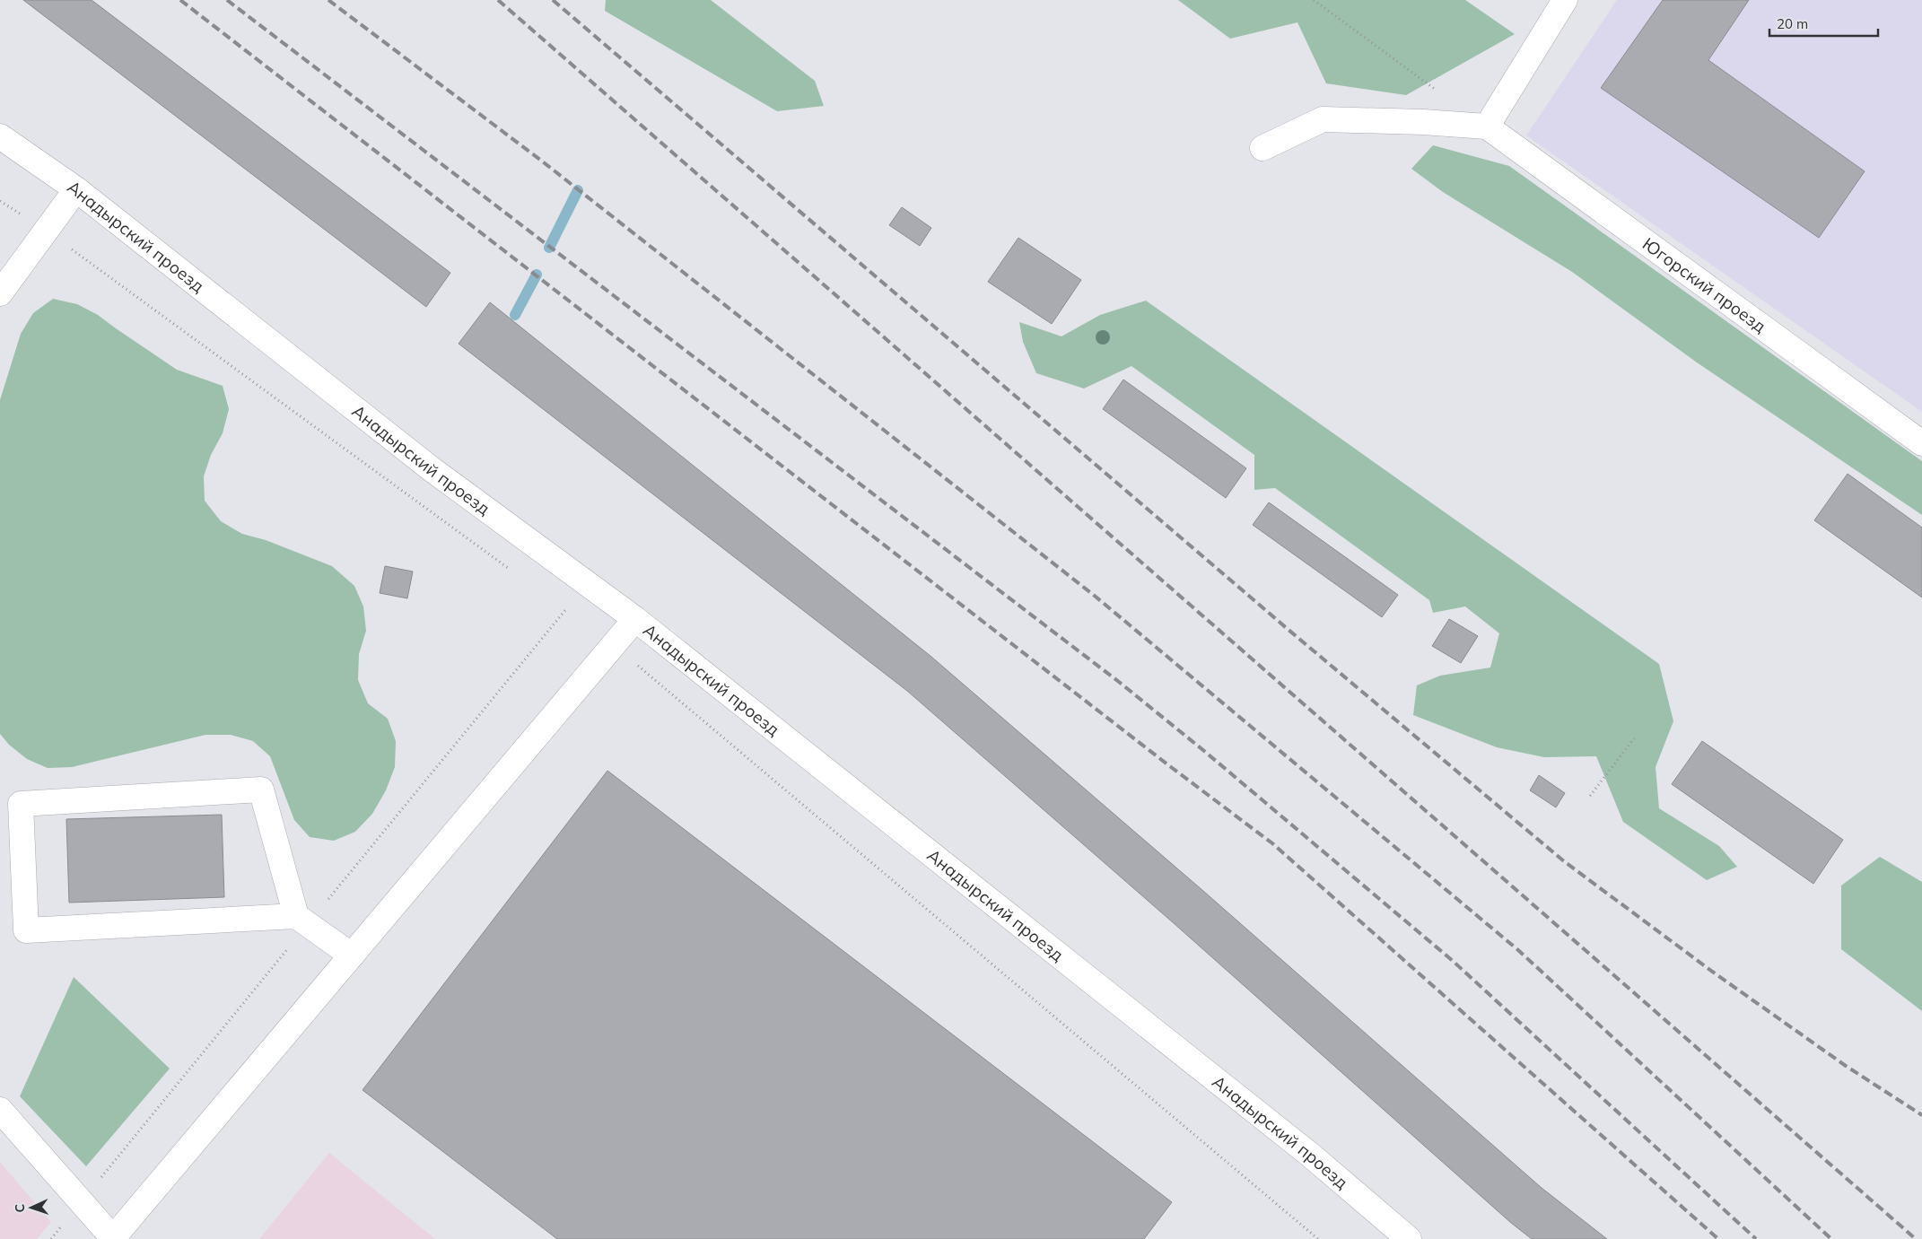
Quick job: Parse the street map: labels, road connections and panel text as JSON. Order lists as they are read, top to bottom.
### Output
{
  "streets": {
    "street": ["Анадырский проезд", "Югорский проезд"]
  },
  "scale_bar": "20 m",
  "north": "left"
}
